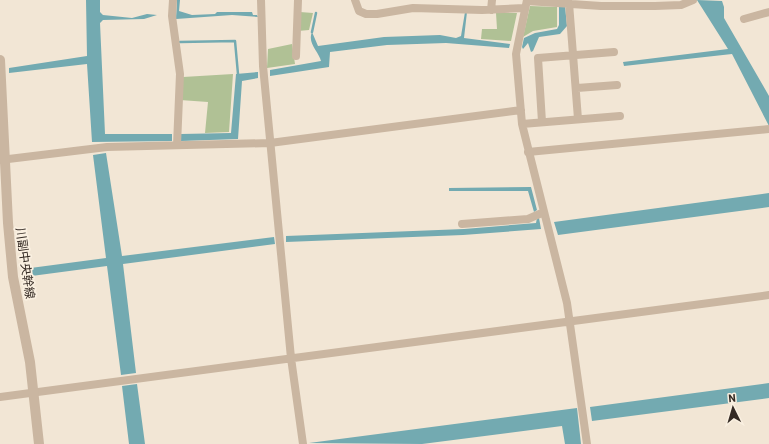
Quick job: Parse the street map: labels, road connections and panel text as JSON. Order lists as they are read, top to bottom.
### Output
{
  "streets": {
    "street": ["川副中央幹線"]
  },
  "north": "top"
}
